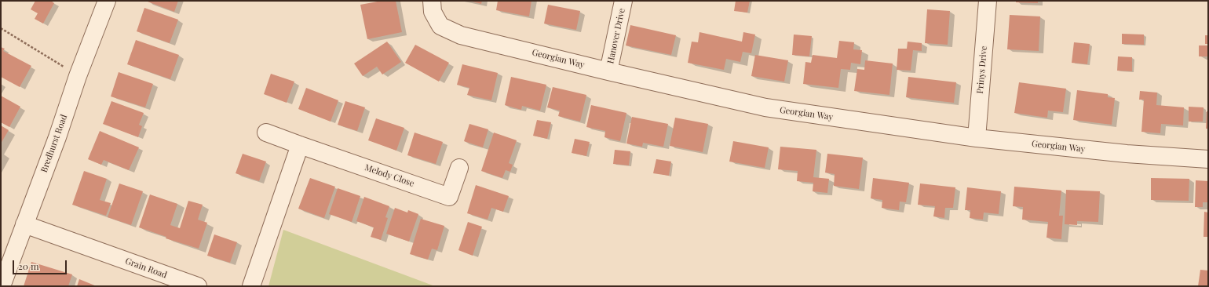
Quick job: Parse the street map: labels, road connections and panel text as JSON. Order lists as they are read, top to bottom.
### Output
{
  "streets": {
    "street": [
      "Hanover Drive",
      "Georgian Way",
      "Prinys Drive",
      "Bredhurst Road",
      "Melody Close",
      "Grain Road"
    ]
  },
  "crossings": [
    ["Hanover Drive", "Georgian Way"],
    ["Georgian Way", "Prinys Drive"],
    ["Bredhurst Road", "Grain Road"]
  ],
  "scale_bar": "20 m"
}
